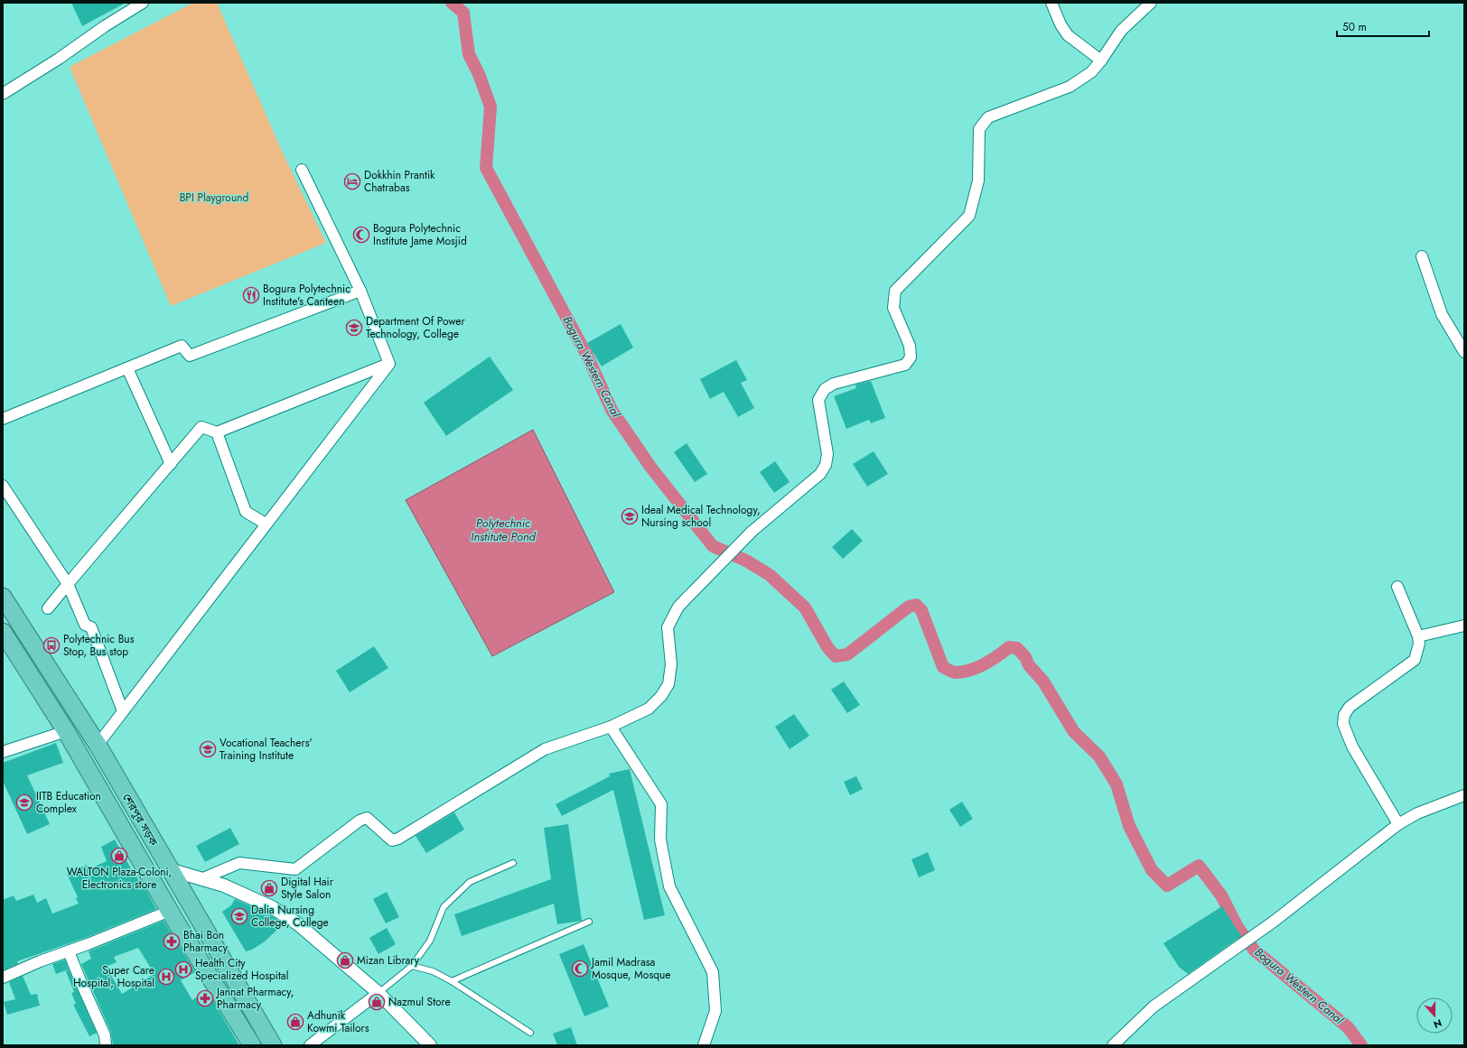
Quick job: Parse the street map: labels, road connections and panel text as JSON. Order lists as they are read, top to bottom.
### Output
{
  "streets": {
    "highway": ["শেরপুর সড়ক"]
  },
  "water": ["Bogura Western Canal", "Polytechnic Institute Pond"],
  "parks": ["BPI Playground"],
  "places": {
    "hotel": ["Dokkhin Prantik Chatrabas"],
    "mosque": ["Bogura Polytechnic Institute Jame Mosjid", "Jamil Madrasa Mosque, Mosque"],
    "restaurant": ["Bogura Polytechnic Institute's Canteen"],
    "school or university": [
      "Department Of Power Technology, College",
      "Ideal Medical Technology, Nursing school",
      "Vocational Teachers' Training Institute",
      "IITB Education Complex",
      "Dalia Nursing College, College"
    ],
    "bus stop": ["Polytechnic Bus Stop, Bus stop"],
    "shop": [
      "WALTON Plaza-Coloni, Electronics store",
      "Digital Hair Style Salon",
      "Mizan Library",
      "Nazmul Store",
      "Adhunik Kowmi Tailors"
    ],
    "pharmacy": ["Bhai Bon Pharmacy", "Jannat Pharmacy, Pharmacy"],
    "hospital": ["Health City Specialized Hospital", "Super Care Hospital, Hospital"]
  },
  "scale_bar": "50 m",
  "north": "bottom"
}
